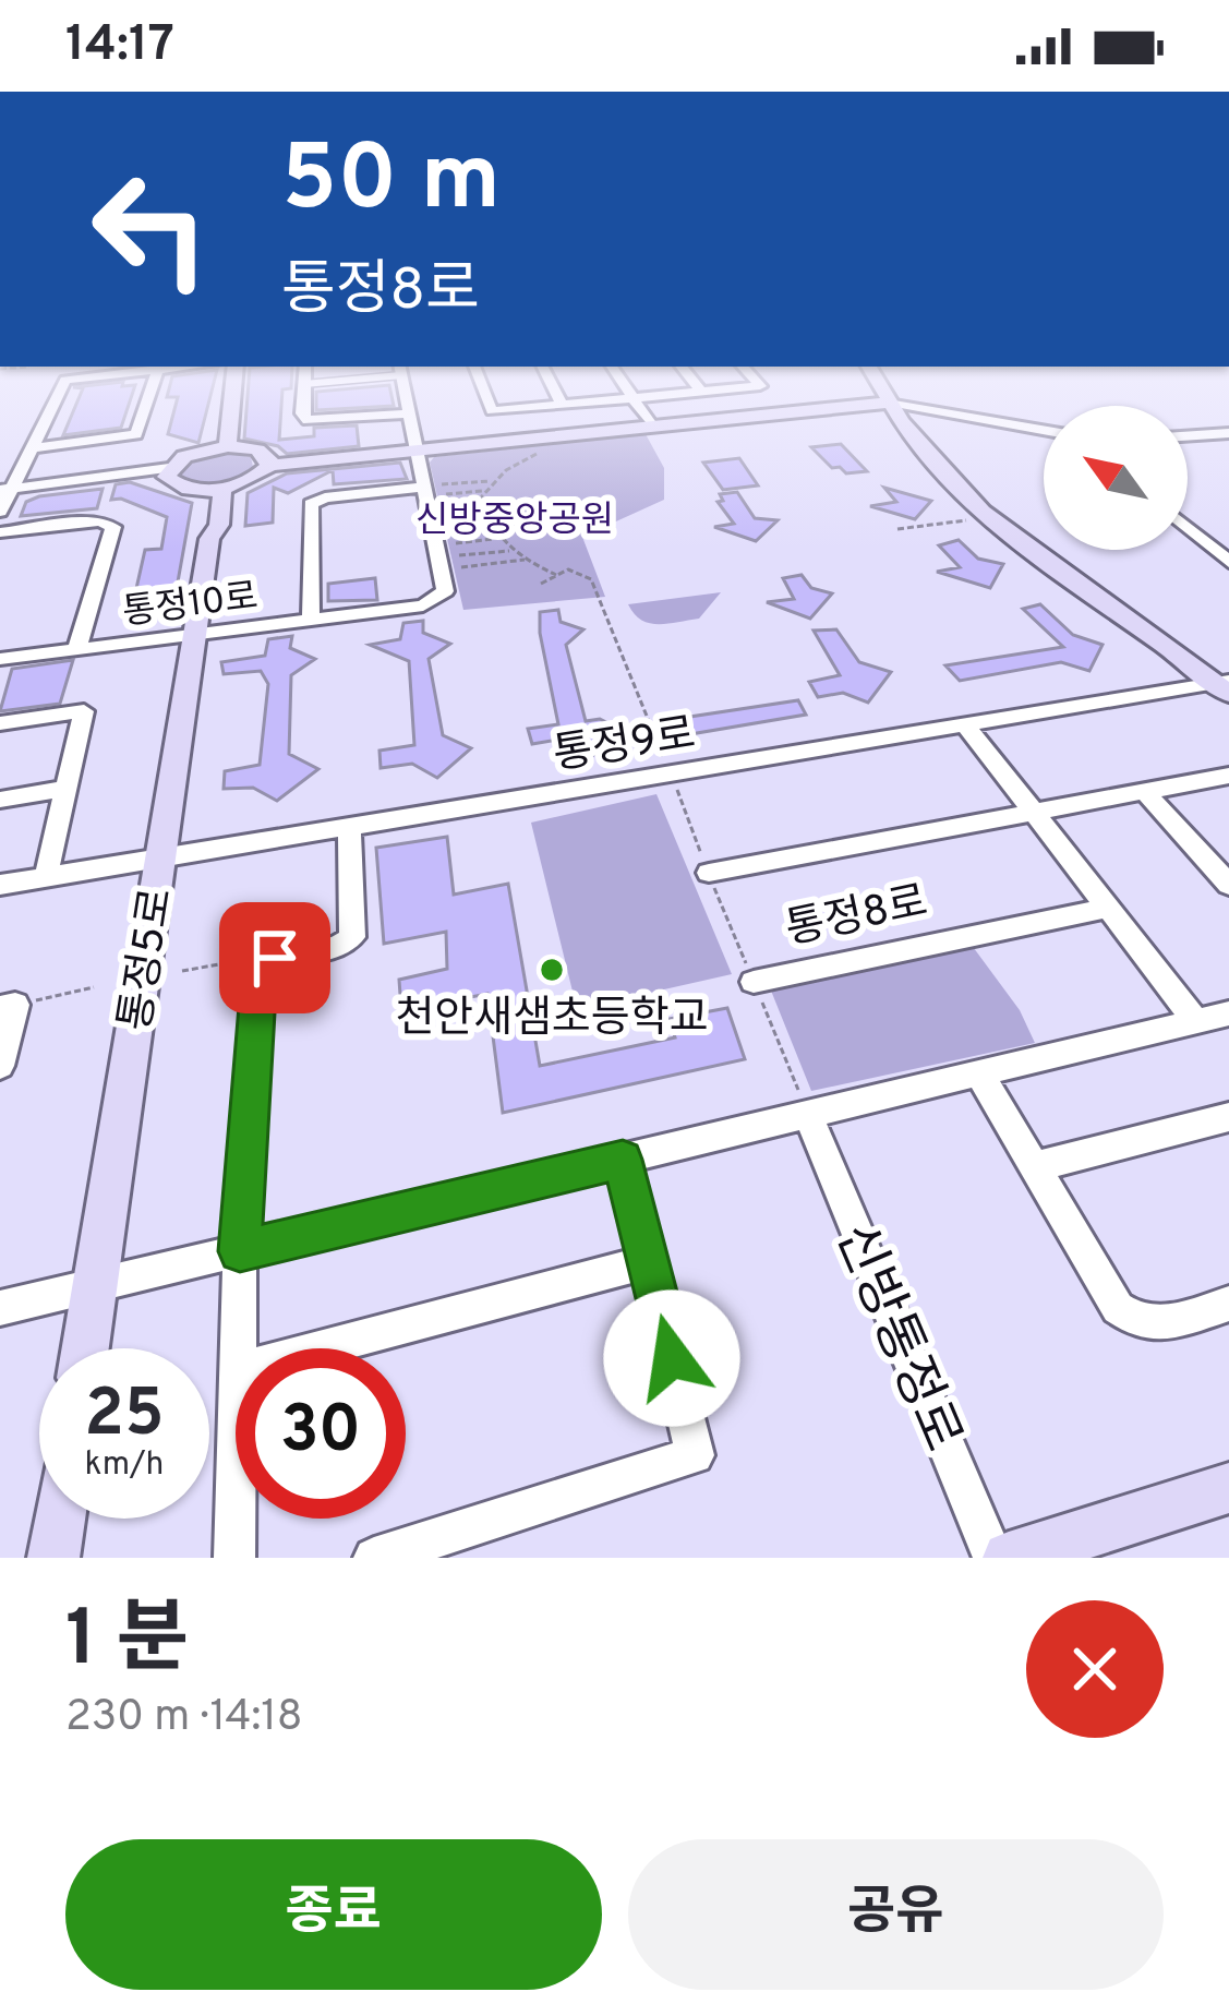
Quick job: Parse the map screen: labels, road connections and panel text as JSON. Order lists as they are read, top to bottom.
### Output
{
  "streets": {
    "street": [
      "통정10로",
      "통정9로",
      "통정8로",
      "통정5로",
      "신방통정로"
    ]
  },
  "crossings": [
    ["통정10로", "통정5로"],
    ["통정9로", "통정5로"]
  ],
  "parks": ["신방중앙공원"],
  "places": ["천안새샘초등학교"],
  "north": "top left",
  "page": {
    "status": "14:17",
    "turn": ["50 m", "통정8로"],
    "speed": "25 km/h",
    "limit": "30",
    "heading": ["1 분", "230 m · 14:18"],
    "buttons": ["종료", "공유"]
  }
}
